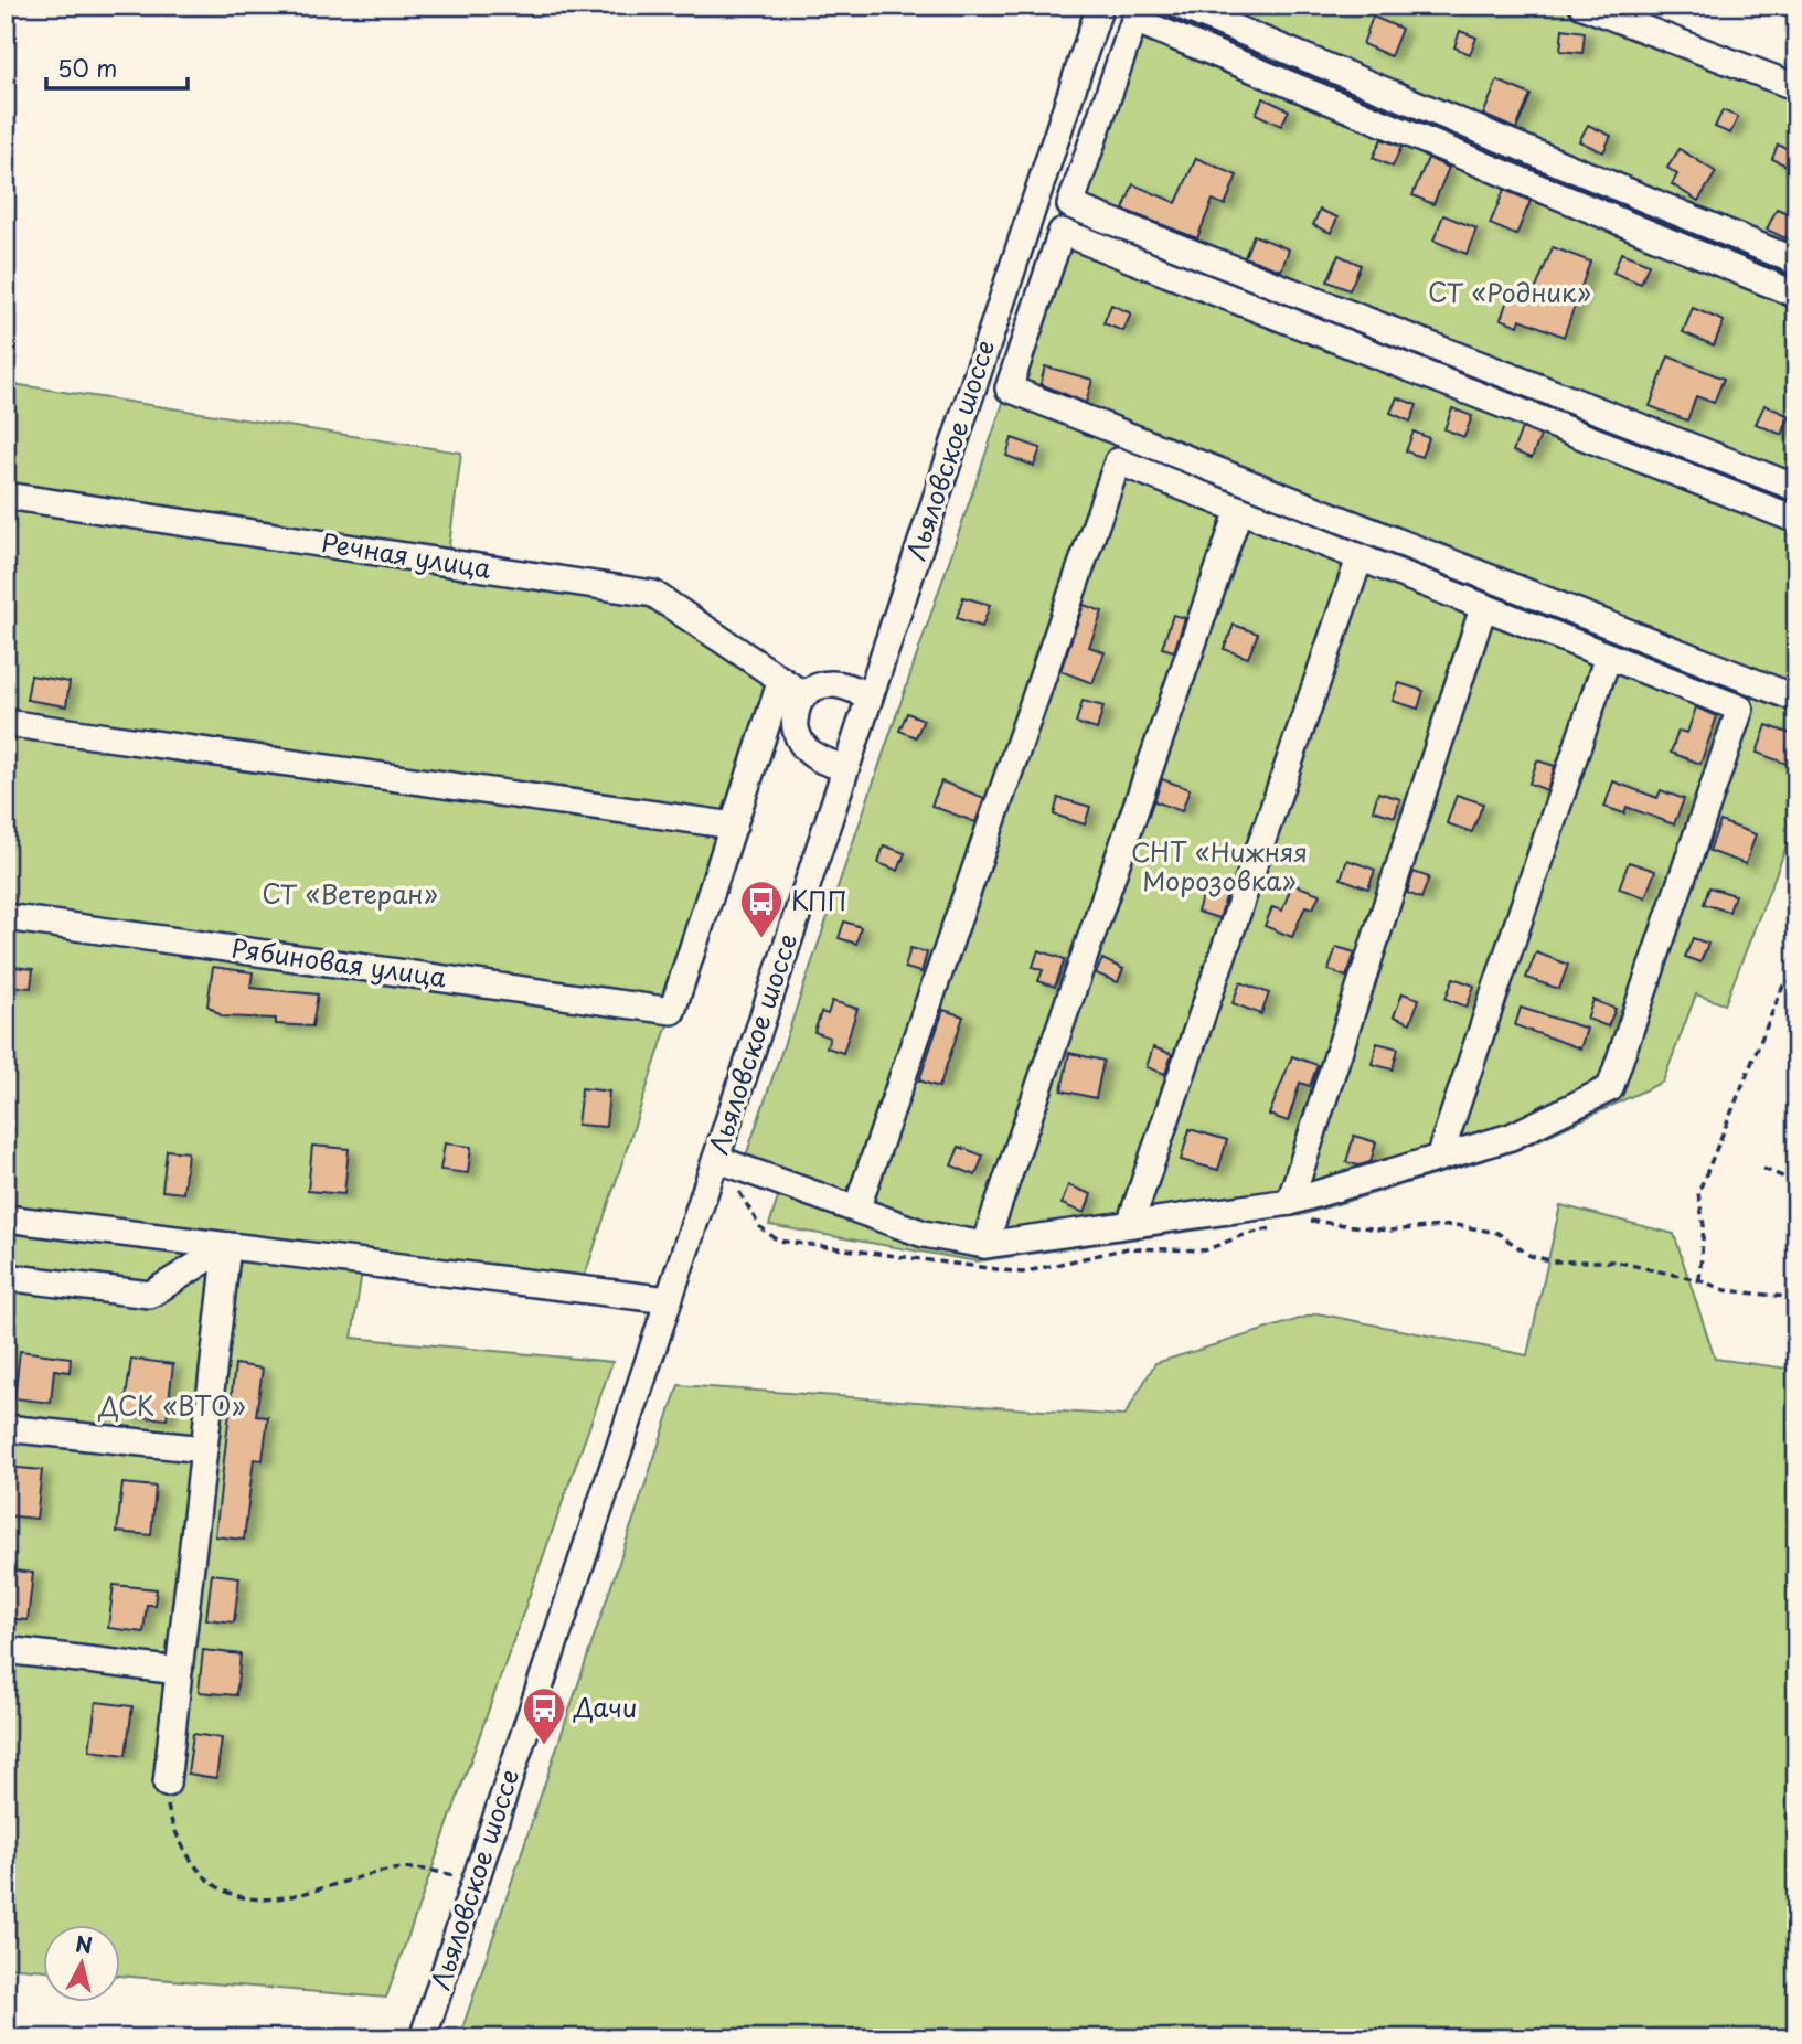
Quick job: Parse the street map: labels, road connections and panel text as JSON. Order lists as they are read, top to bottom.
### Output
{
  "streets": {
    "street": ["Льяловское шоссе", "Речная улица", "Рябиновая улица"]
  },
  "crossings": [
    ["Льяловское шоссе", "Речная улица"]
  ],
  "parks": [
    "СТ «Родник»",
    "СНТ «Нижняя Морозовка»",
    "СТ «Ветеран»",
    "ДСК «ВТО»"
  ],
  "places": {
    "bus stop": ["КПП", "Дачи"]
  },
  "scale_bar": "50 m",
  "north": "top"
}
